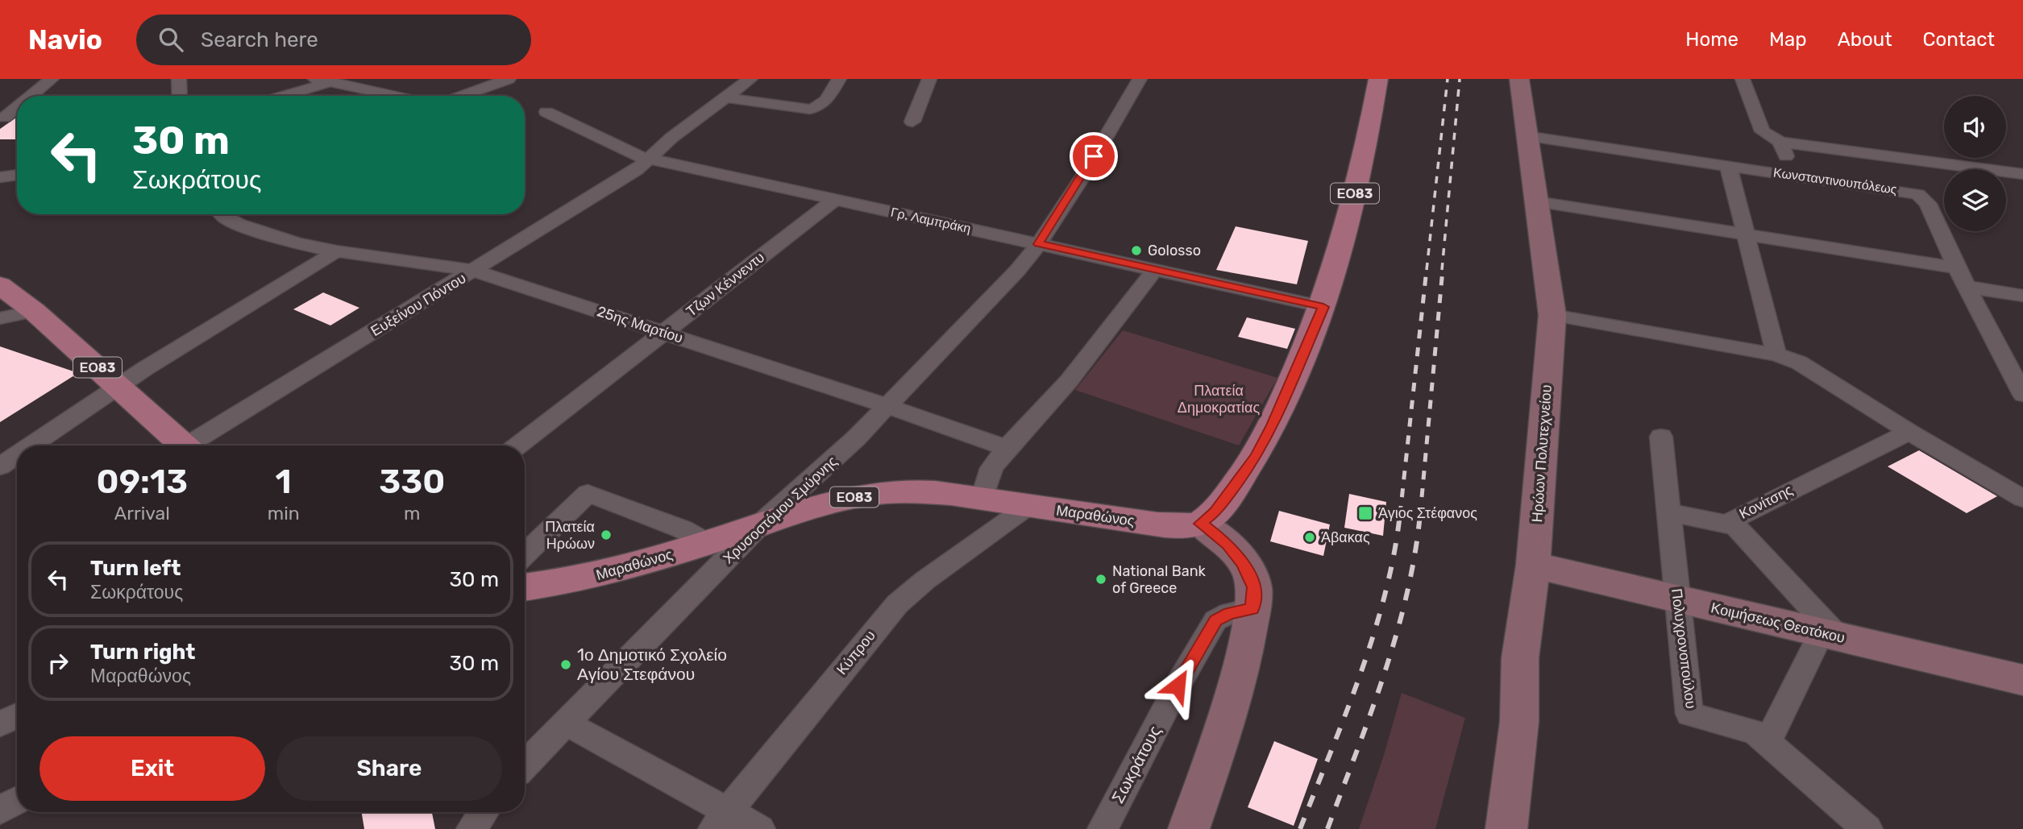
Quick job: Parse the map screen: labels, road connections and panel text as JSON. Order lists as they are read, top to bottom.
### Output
{
  "streets": {
    "main road": ["ΕΟ83", "Μαραθώνος"],
    "street": [
      "Κωνσταντινουπόλεως",
      "Γρ. Λαμπράκη",
      "Τζων Κέννεντυ",
      "Ευξείνου Πόντου",
      "25ης Μαρτίου",
      "Ηρώων Πολυτεχνείου",
      "Κονίτσης",
      "Χρυσοστόμου Σμύρνης",
      "Κοιμήσεως Θεοτόκου",
      "Πολυχρονοπούλου",
      "Κύπρου",
      "Σωκράτους"
    ]
  },
  "crossings": [
    ["Κωνσταντινουπόλεως", "Ηρώων Πολυτεχνείου"],
    ["ΕΟ83", "Γρ. Λαμπράκη"],
    ["ΕΟ83", "Μαραθώνος"],
    ["Γρ. Λαμπράκη", "Τζων Κέννεντυ"],
    ["Γρ. Λαμπράκη", "Ευξείνου Πόντου"],
    ["Γρ. Λαμπράκη", "Χρυσοστόμου Σμύρνης"],
    ["Τζων Κέννεντυ", "25ης Μαρτίου"],
    ["Ευξείνου Πόντου", "25ης Μαρτίου"],
    ["25ης Μαρτίου", "Χρυσοστόμου Σμύρνης"],
    ["Ηρώων Πολυτεχνείου", "Κοιμήσεως Θεοτόκου"],
    ["Κονίτσης", "Κοιμήσεως Θεοτόκου"],
    ["Χρυσοστόμου Σμύρνης", "Μαραθώνος"],
    ["Μαραθώνος", "Κύπρου"],
    ["Κοιμήσεως Θεοτόκου", "Πολυχρονοπούλου"]
  ],
  "parks": ["Πλατεία Δημοκρατίας"],
  "places": {
    "other": [
      "Golosso",
      "Πλατεία Ηρώων",
      "Άβακας",
      "National Bank of Greece",
      "1ο Δημοτικό Σχολείο Αγίου Στεφάνου"
    ],
    "transit": ["Άγιος Στέφανος"]
  },
  "page": {
    "header": "Navio",
    "search": "Search here",
    "nav": [
      "Home",
      "Map",
      "About",
      "Contact"
    ],
    "turn": ["30 m", "Σωκράτους"],
    "eta": [
      "09:13",
      "Arrival",
      "1",
      "min",
      "330",
      "m"
    ],
    "list": [
      {
        "name": "Turn left",
        "note": "Σωκράτους",
        "value": "30 m"
      },
      {
        "name": "Turn right",
        "note": "Μαραθώνος",
        "value": "30 m"
      }
    ],
    "buttons": ["Exit", "Share"]
  }
}
